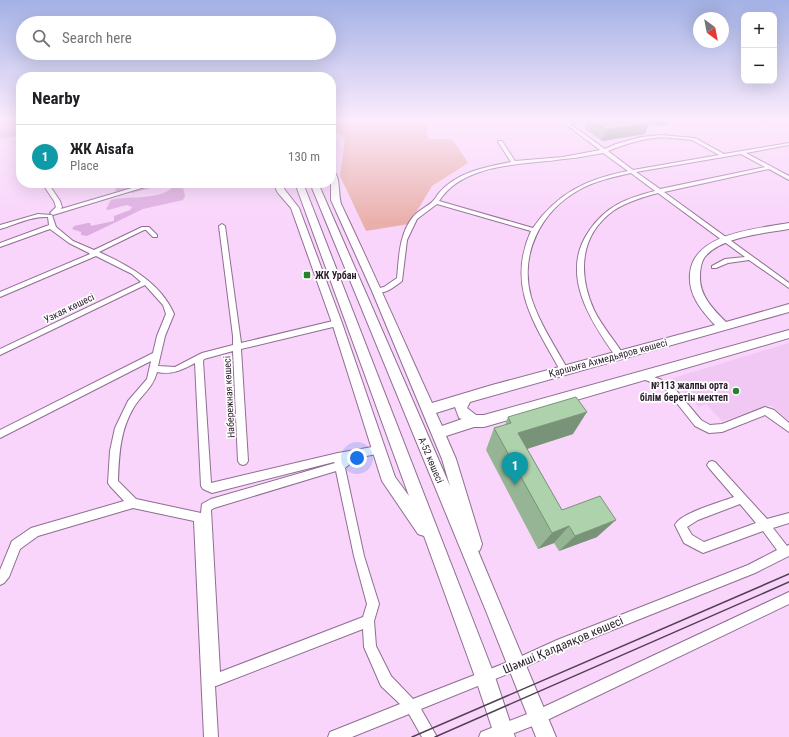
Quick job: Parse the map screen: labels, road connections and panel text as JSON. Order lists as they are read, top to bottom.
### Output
{
  "streets": {
    "street": [
      "Узкая көшесі",
      "Қаршыға Ахмедьяров көшесі",
      "Набережная көшесі",
      "А-52 көшесі",
      "Шәмші Қалдаяқов көшесі"
    ]
  },
  "crossings": [
    ["А-52 көшесі", "Шәмші Қалдаяқов көшесі"]
  ],
  "places": {
    "transit": ["ЖК Урбан"],
    "other": ["№113 жалпы орта білім беретін мектеп"]
  },
  "north": "bottom right",
  "page": {
    "map_buttons": ["+", "−"],
    "search": "Search here",
    "heading": "Nearby",
    "list": [
      {
        "mark": "1",
        "name": "ЖК Aisafa",
        "note": "Place",
        "value": "130 m"
      }
    ],
    "pins": "1"
  }
}
